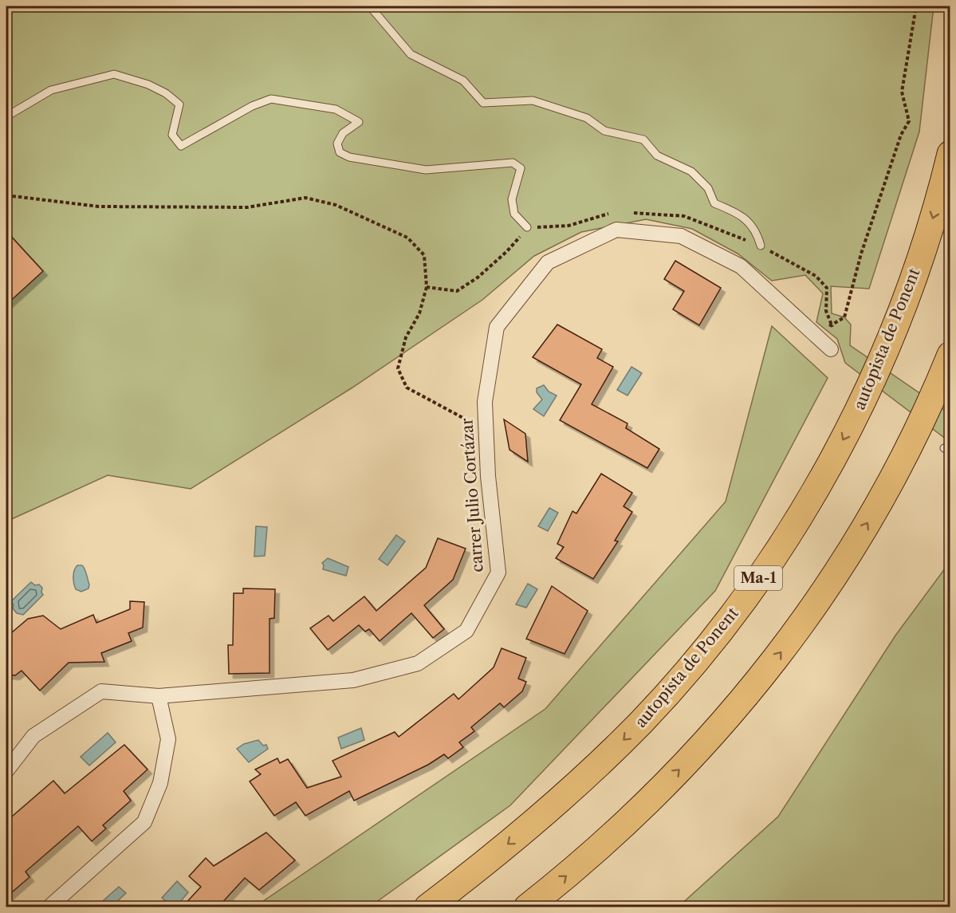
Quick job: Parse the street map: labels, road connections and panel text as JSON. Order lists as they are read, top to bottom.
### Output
{
  "streets": {
    "highway": ["autopista de Ponent", "Ma-1"],
    "street": ["carrer Julio Cortázar"]
  }
}
